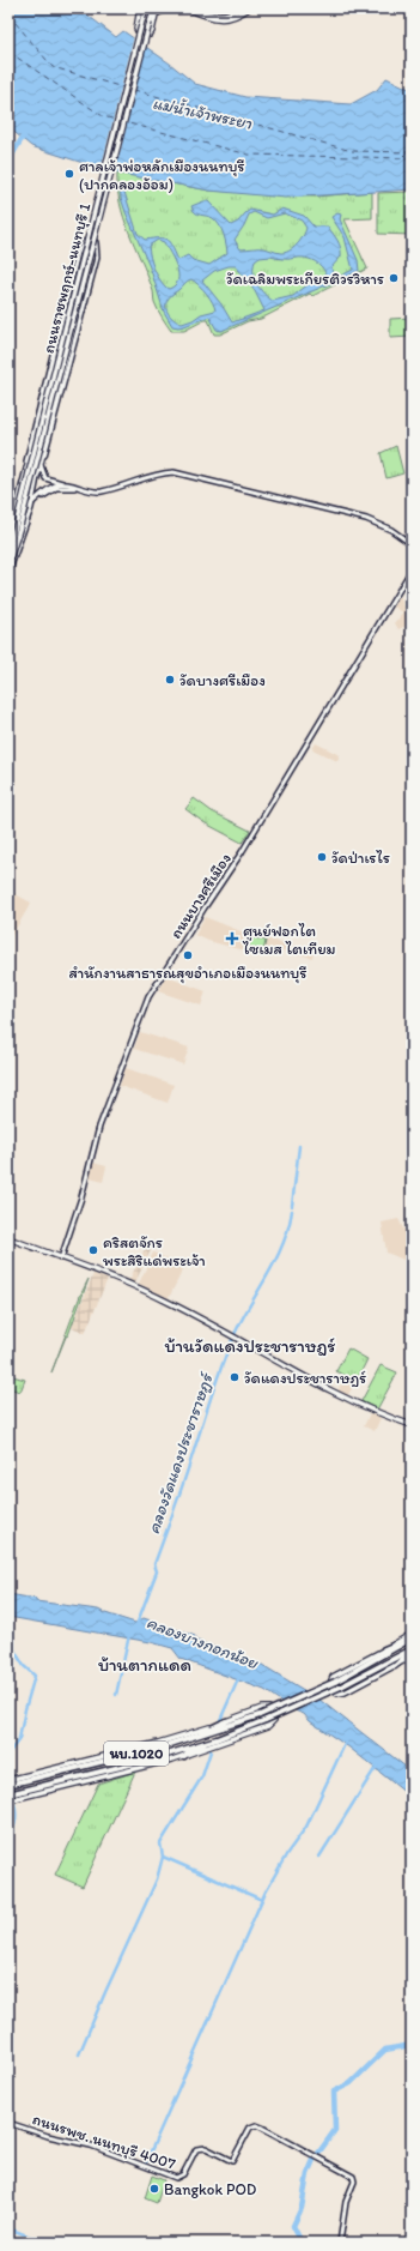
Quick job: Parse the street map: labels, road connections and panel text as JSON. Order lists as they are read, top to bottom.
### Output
{
  "streets": {
    "main road": ["ถนนราชพฤกษ์-นนทบุรี 1", "นบ.1020"],
    "street": ["ถนนบางศรีเมือง", "ถนนรพช. นนทบุรี 4007"]
  },
  "districts": ["บ้านวัดแดงประชาราษฎร์", "บ้านตากแดด"],
  "water": ["แม่น้ำเจ้าพระยา", "คลองวัดแดงประชาราษฎร์", "คลองบางกอกน้อย"],
  "places": {
    "other": [
      "ศาลเจ้าพ่อหลักเมืองนนทบุรี (ปากคลองอ้อม)",
      "วัดเฉลิมพระเกียรติวรวิหาร",
      "วัดบางศรีเมือง",
      "วัดป่าเรไร",
      "สำนักงานสาธารณสุขอำเภอเมืองนนทบุรี",
      "คริสตจักร พระสิริแด่พระเจ้า",
      "วัดแดงประชาราษฎร์",
      "Bangkok POD"
    ],
    "health": ["ศูนย์ฟอกไต ไซเมส ไตเทียม"]
  }
}
